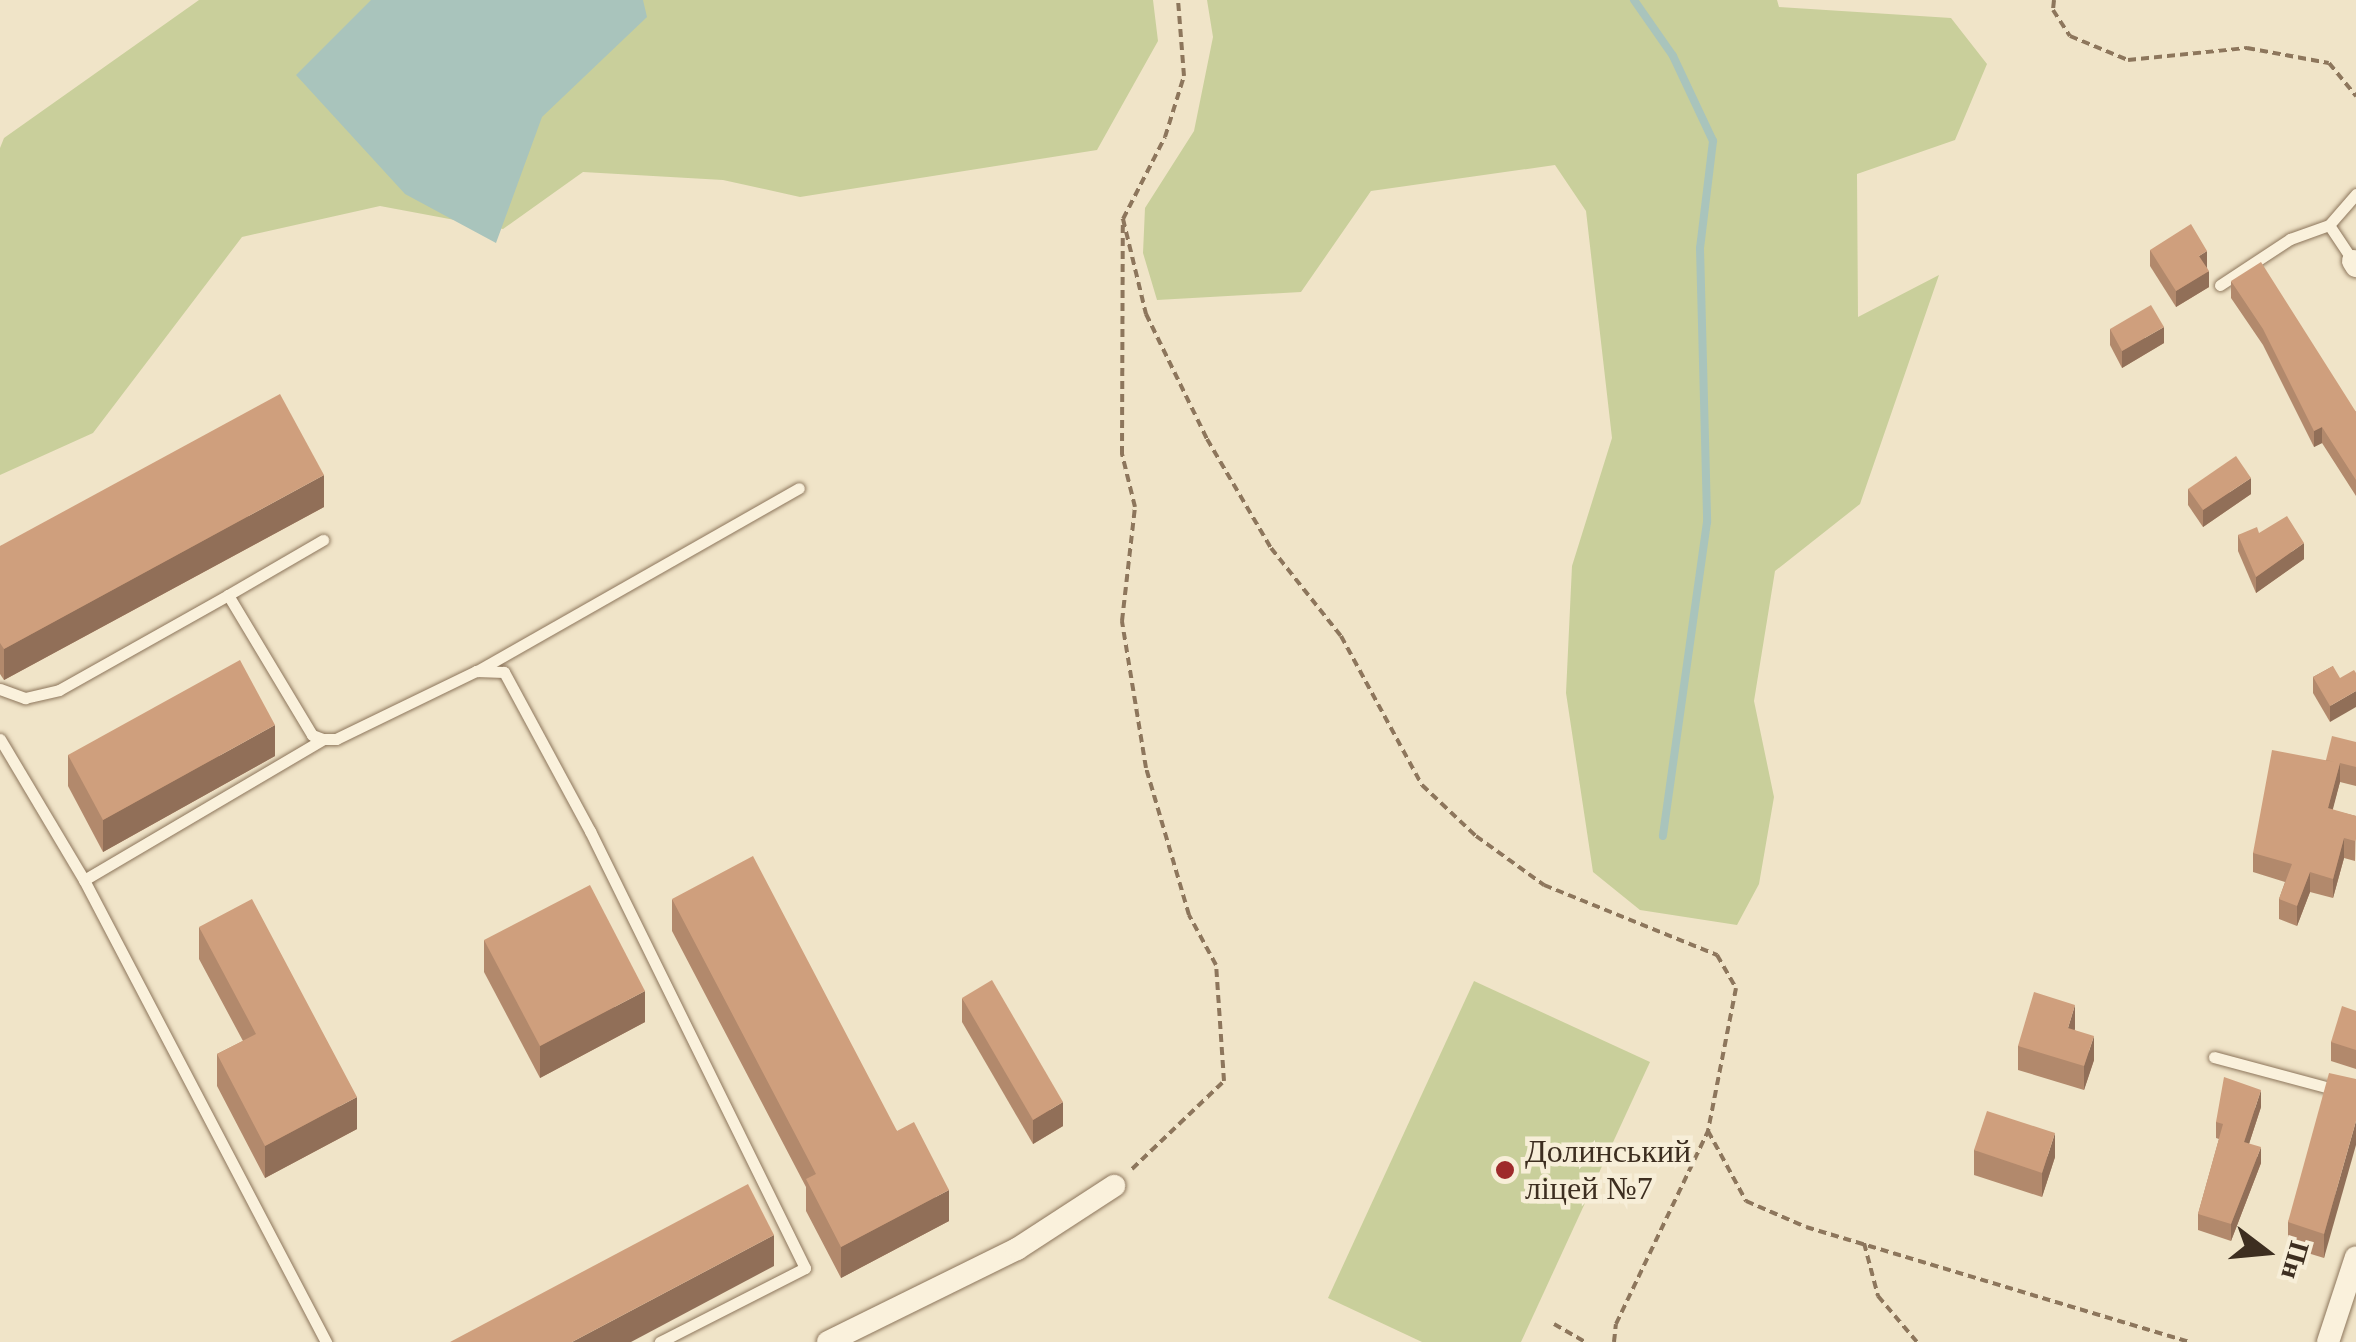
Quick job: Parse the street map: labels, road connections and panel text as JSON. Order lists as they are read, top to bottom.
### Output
{
  "places": ["Долинський ліцей №7"],
  "north": "right"
}
